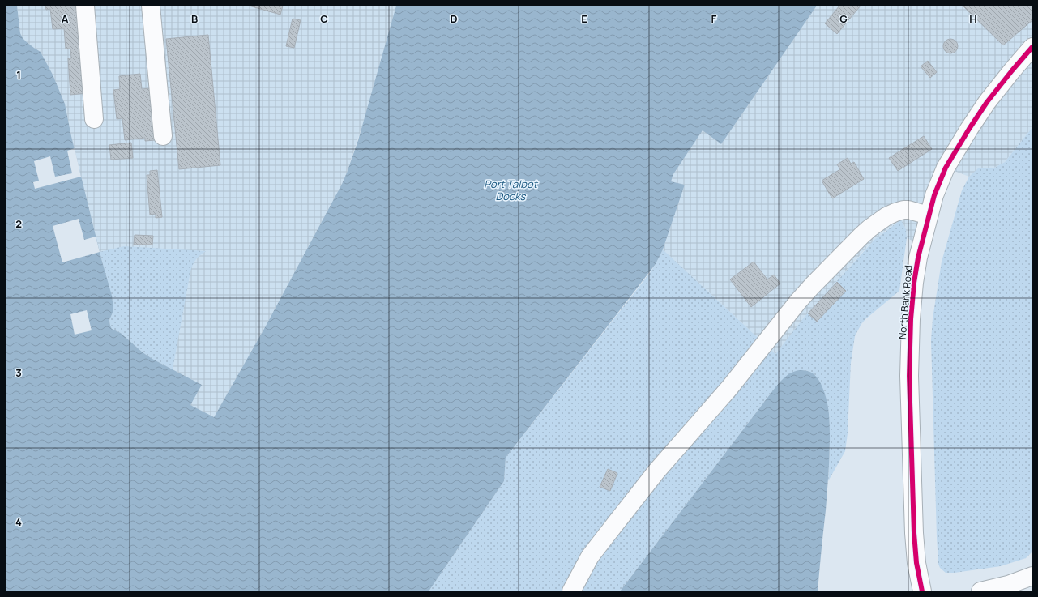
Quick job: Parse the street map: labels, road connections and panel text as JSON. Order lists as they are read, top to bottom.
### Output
{
  "streets": {
    "street": ["North Bank Road"]
  },
  "water": ["Port Talbot Docks"],
  "grid": {
    "columns": [
      "A",
      "B",
      "C",
      "D",
      "E",
      "F",
      "G",
      "H"
    ],
    "rows": [
      "1",
      "2",
      "3",
      "4"
    ]
  }
}
